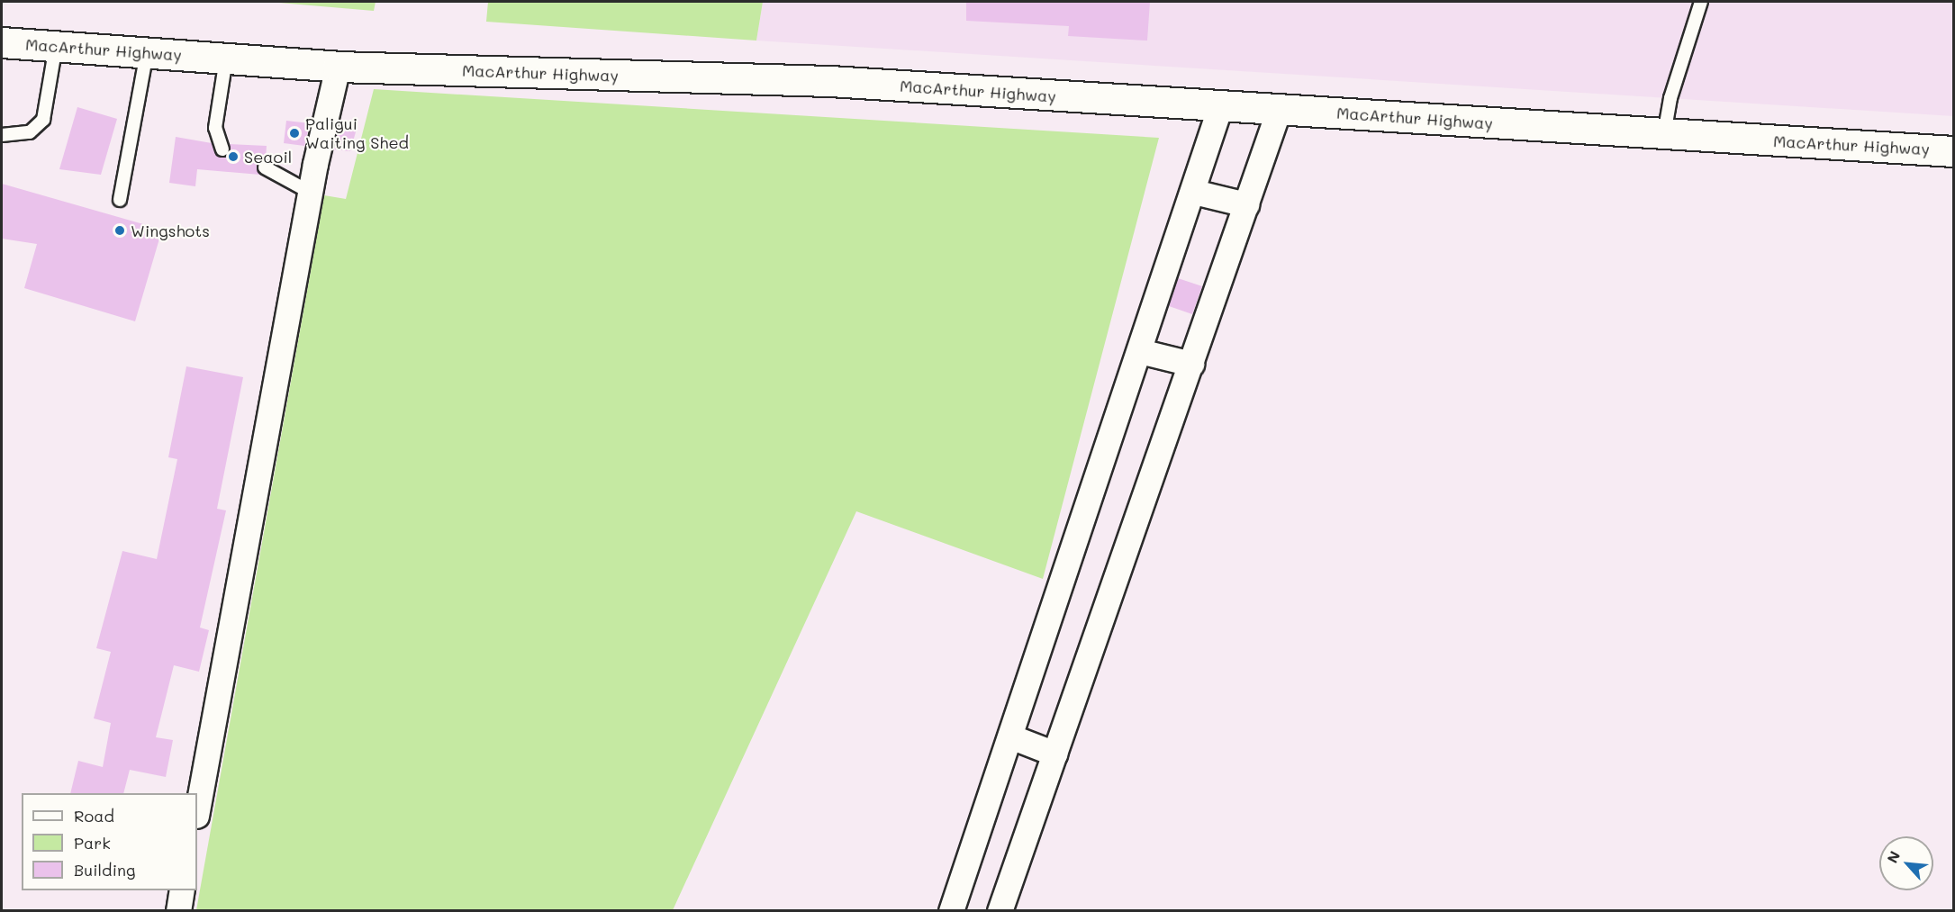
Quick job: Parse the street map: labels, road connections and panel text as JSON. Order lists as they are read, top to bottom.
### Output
{
  "streets": {
    "highway": ["MacArthur Highway"]
  },
  "places": ["Paligui Waiting Shed", "Seaoil", "Wingshots"],
  "legend": ["Road", "Park", "Building"],
  "north": "top left"
}
